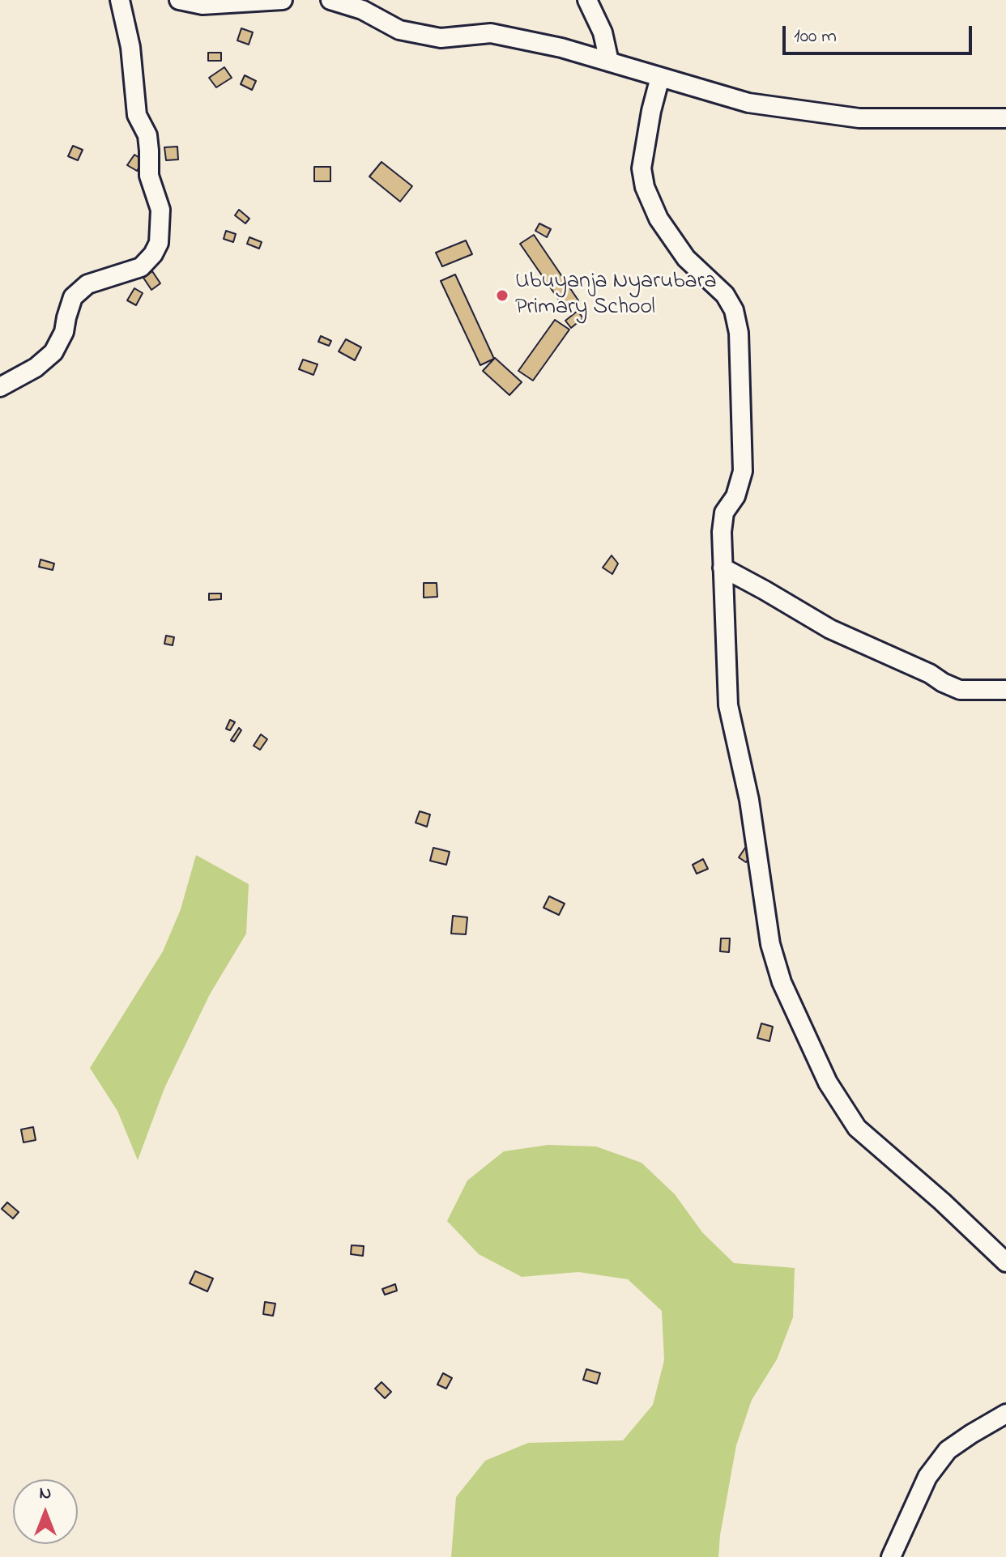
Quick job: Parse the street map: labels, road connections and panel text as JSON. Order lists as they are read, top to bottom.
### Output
{
  "places": ["Ubuyanja Nyarubara Primary School"],
  "scale_bar": "100 m",
  "north": "top"
}
